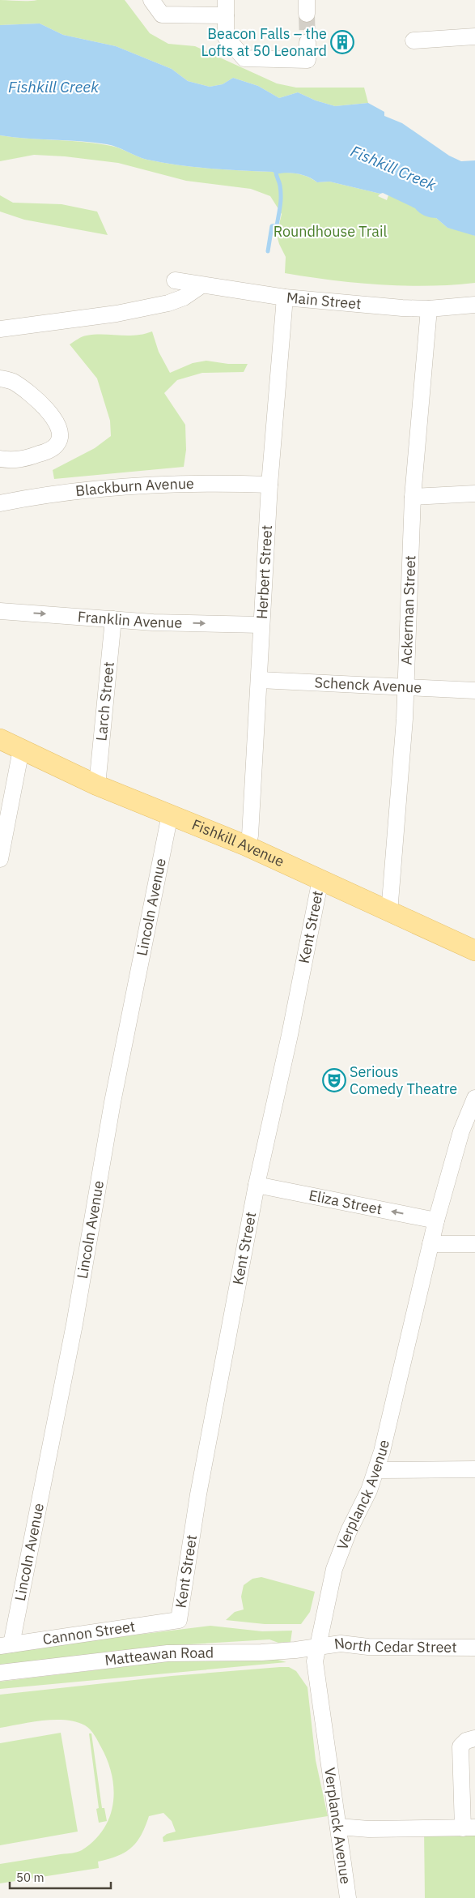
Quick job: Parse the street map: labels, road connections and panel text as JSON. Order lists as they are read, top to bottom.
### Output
{
  "streets": {
    "main road": ["Fishkill Avenue"],
    "street": [
      "Main Street",
      "Blackburn Avenue",
      "Herbert Street",
      "Ackerman Street",
      "Franklin Avenue",
      "Schenck Avenue",
      "Larch Street",
      "Lincoln Avenue",
      "Kent Street",
      "Eliza Street",
      "Verplanck Avenue",
      "Cannon Street",
      "North Cedar Street",
      "Matteawan Road"
    ]
  },
  "crossings": [
    ["Main Street", "Herbert Street"],
    ["Main Street", "Ackerman Street"],
    ["Blackburn Avenue", "Herbert Street"],
    ["Herbert Street", "Franklin Avenue"],
    ["Herbert Street", "Schenck Avenue"],
    ["Herbert Street", "Fishkill Avenue"],
    ["Ackerman Street", "Schenck Avenue"],
    ["Ackerman Street", "Fishkill Avenue"],
    ["Franklin Avenue", "Larch Street"],
    ["Larch Street", "Fishkill Avenue"],
    ["Fishkill Avenue", "Lincoln Avenue"],
    ["Fishkill Avenue", "Kent Street"],
    ["Lincoln Avenue", "Cannon Street"],
    ["Kent Street", "Eliza Street"],
    ["Kent Street", "Cannon Street"],
    ["Eliza Street", "Verplanck Avenue"],
    ["Verplanck Avenue", "North Cedar Street"],
    ["Verplanck Avenue", "Matteawan Road"],
    ["North Cedar Street", "Matteawan Road"]
  ],
  "one_way": ["Franklin Avenue", "Eliza Street"],
  "water": ["Fishkill Creek"],
  "parks": ["Roundhouse Trail"],
  "places": {
    "building": ["Beacon Falls – the Lofts at 50 Leonard"],
    "theatre": ["Serious Comedy Theatre"]
  },
  "scale_bar": "50 m"
}
